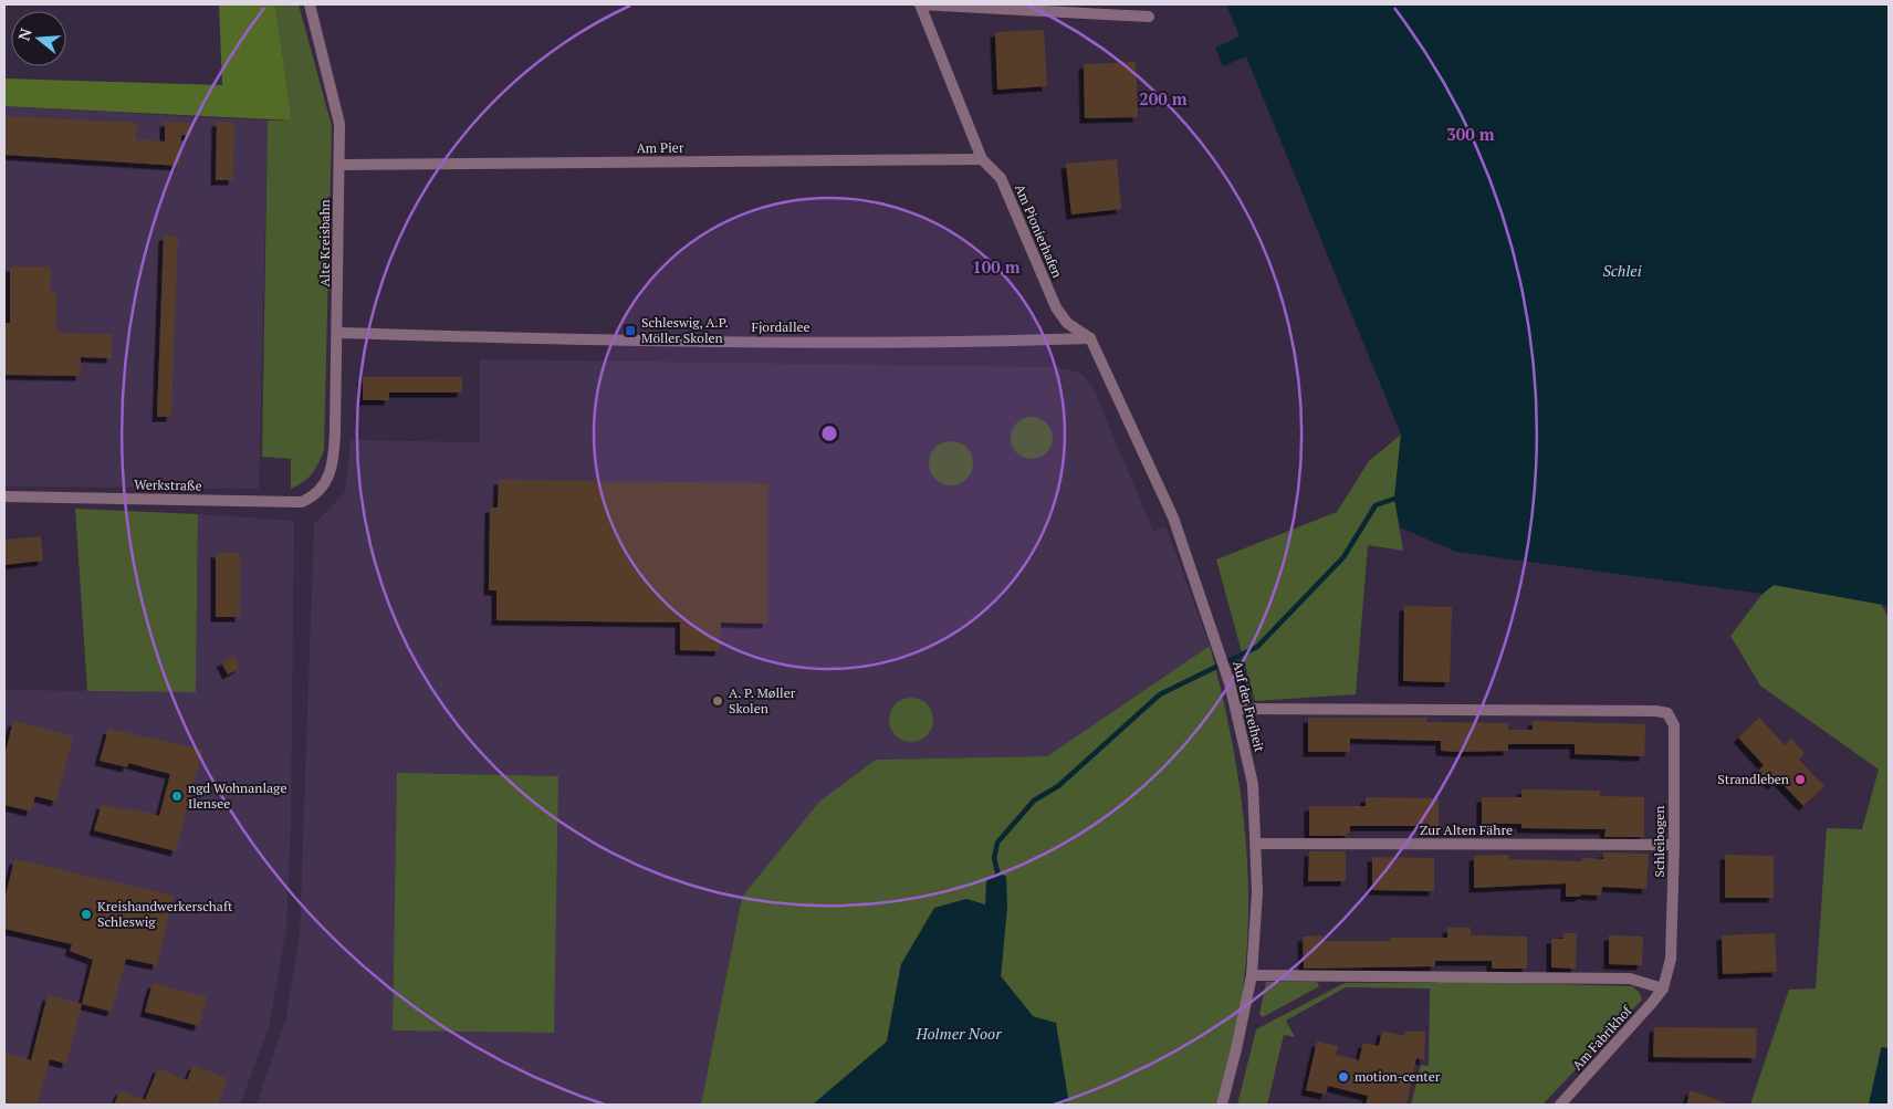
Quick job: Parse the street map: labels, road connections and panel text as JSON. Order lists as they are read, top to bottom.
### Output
{
  "streets": {
    "street": [
      "Am Pier",
      "Am Pionierhafen",
      "Alte Kreisbahn",
      "Fjordallee",
      "Werkstraße",
      "Auf der Freiheit",
      "Zur Alten Fähre",
      "Schleibogen",
      "Am Fabrikhof"
    ]
  },
  "crossings": [
    ["Am Pier", "Am Pionierhafen"],
    ["Am Pier", "Alte Kreisbahn"],
    ["Am Pionierhafen", "Fjordallee"],
    ["Am Pionierhafen", "Auf der Freiheit"],
    ["Alte Kreisbahn", "Fjordallee"],
    ["Alte Kreisbahn", "Werkstraße"],
    ["Fjordallee", "Auf der Freiheit"],
    ["Auf der Freiheit", "Zur Alten Fähre"],
    ["Auf der Freiheit", "Schleibogen"],
    ["Zur Alten Fähre", "Schleibogen"],
    ["Schleibogen", "Am Fabrikhof"]
  ],
  "water": ["Schlei", "Holmer Noor"],
  "places": {
    "transit": ["Schleswig, A.P. Möller Skolen"],
    "other": [
      "A. P. Møller Skolen",
      "Strandleben",
      "ngd Wohnanlage Ilensee",
      "Kreishandwerkerschaft Schleswig",
      "motion-center"
    ]
  },
  "north": "left",
  "rings": ["200 m", "300 m", "100 m"]
}
